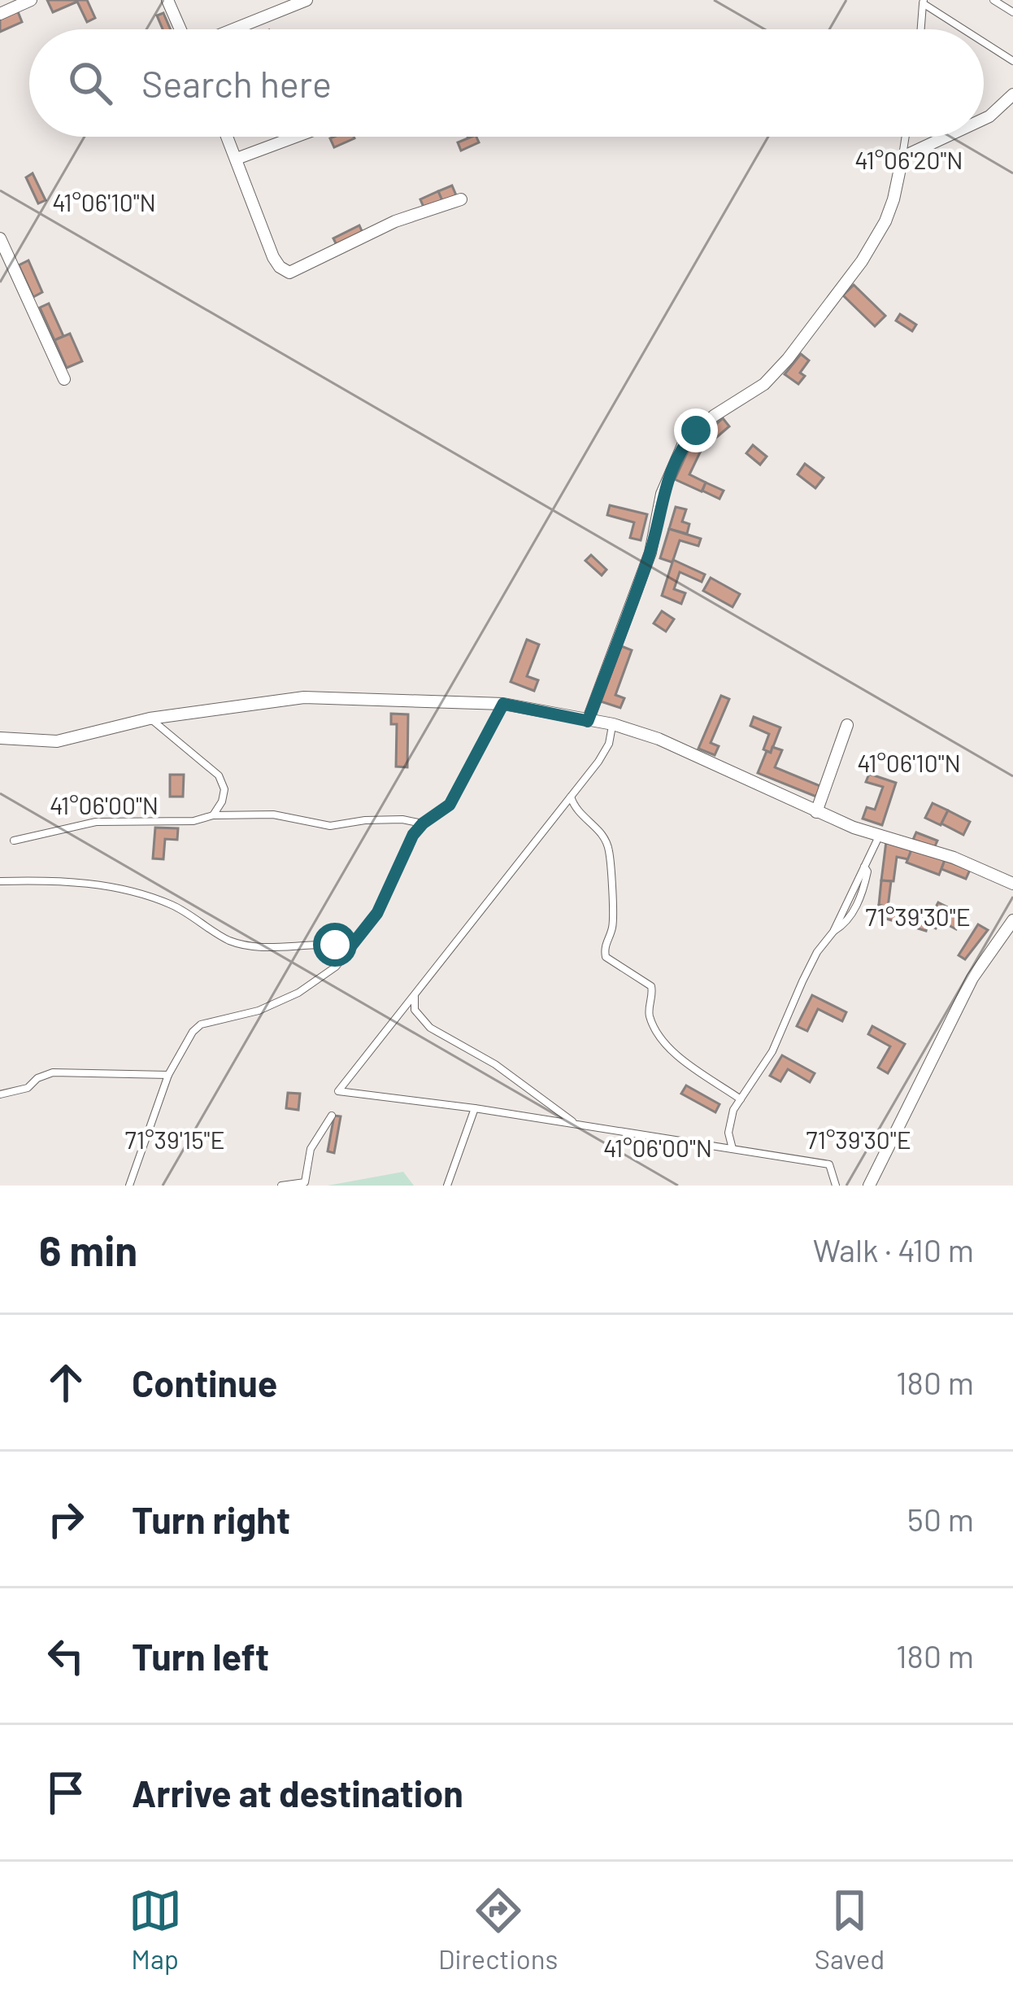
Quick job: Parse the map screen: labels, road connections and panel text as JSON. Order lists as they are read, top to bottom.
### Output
{
  "page": {
    "search": "Search here",
    "heading": ["6 min", "Walk · 410 m"],
    "list": [
      ["Continue", "180 m"],
      ["Turn right", "50 m"],
      ["Turn left", "180 m"],
      "Arrive at destination"
    ],
    "nav": ["Map", "Directions", "Saved"]
  },
  "coordinates": [
    "41°06'20\"N",
    "41°06'10\"N",
    "41°06'00\"N",
    "71°39'30\"E",
    "71°39'15\"E"
  ]
}
